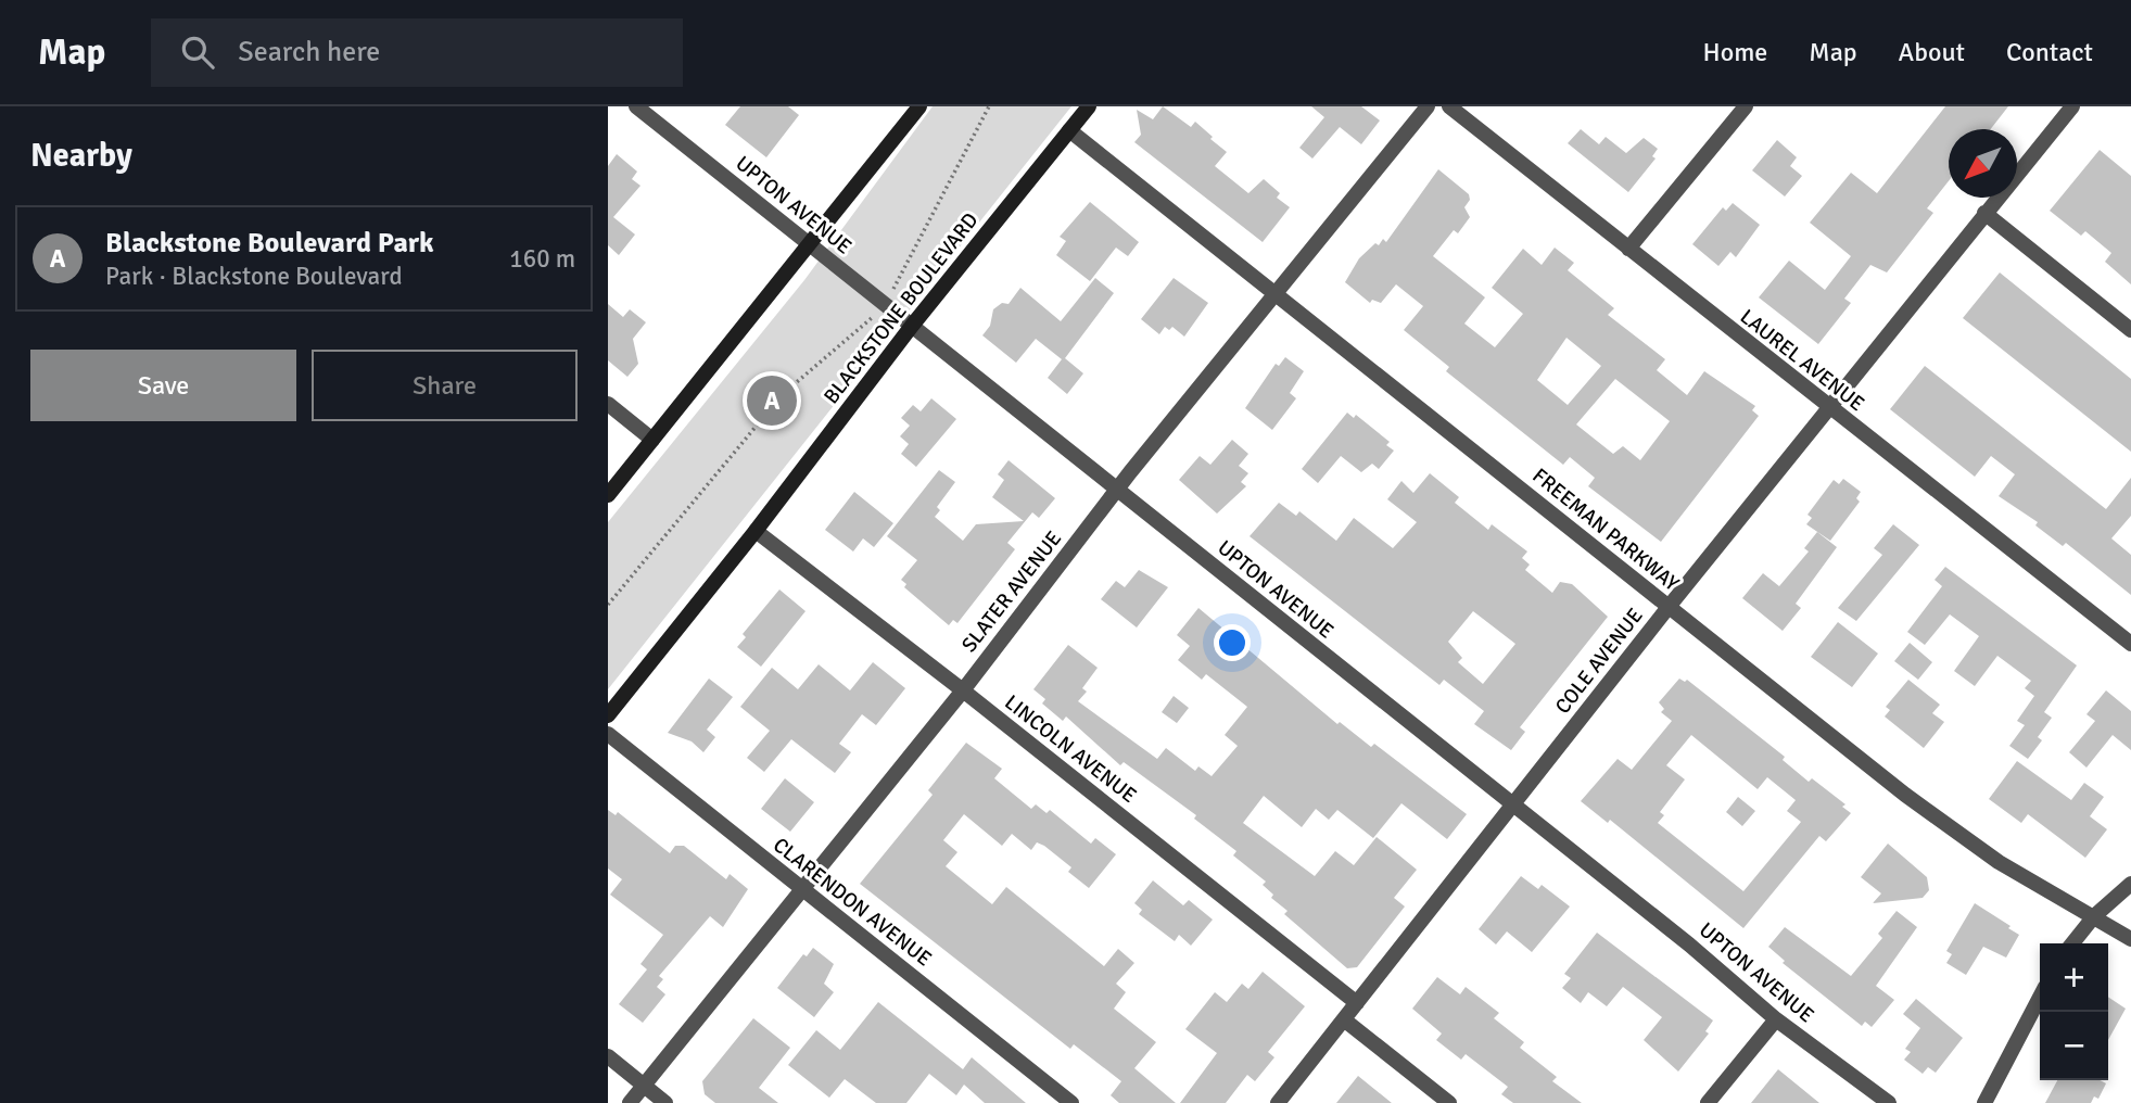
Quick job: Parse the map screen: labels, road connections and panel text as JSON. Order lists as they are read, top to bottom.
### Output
{
  "streets": {
    "main road": ["BLACKSTONE BOULEVARD"],
    "street": [
      "UPTON AVENUE",
      "LAUREL AVENUE",
      "FREEMAN PARKWAY",
      "SLATER AVENUE",
      "COLE AVENUE",
      "LINCOLN AVENUE",
      "CLARENDON AVENUE"
    ]
  },
  "crossings": [
    ["UPTON AVENUE", "BLACKSTONE BOULEVARD"],
    ["UPTON AVENUE", "SLATER AVENUE"],
    ["UPTON AVENUE", "COLE AVENUE"],
    ["BLACKSTONE BOULEVARD", "FREEMAN PARKWAY"],
    ["BLACKSTONE BOULEVARD", "LINCOLN AVENUE"],
    ["LAUREL AVENUE", "COLE AVENUE"],
    ["FREEMAN PARKWAY", "SLATER AVENUE"],
    ["FREEMAN PARKWAY", "COLE AVENUE"],
    ["SLATER AVENUE", "LINCOLN AVENUE"],
    ["SLATER AVENUE", "CLARENDON AVENUE"],
    ["COLE AVENUE", "LINCOLN AVENUE"]
  ],
  "north": "bottom left",
  "page": {
    "header": "Map",
    "search": "Search here",
    "nav": [
      "Home",
      "Map",
      "About",
      "Contact"
    ],
    "heading": "Nearby",
    "list": [
      {
        "mark": "A",
        "name": "Blackstone Boulevard Park",
        "note": "Park · Blackstone Boulevard",
        "value": "160 m"
      }
    ],
    "buttons": ["Save", "Share"],
    "pins": "A",
    "map_buttons": ["+", "−"]
  }
}
